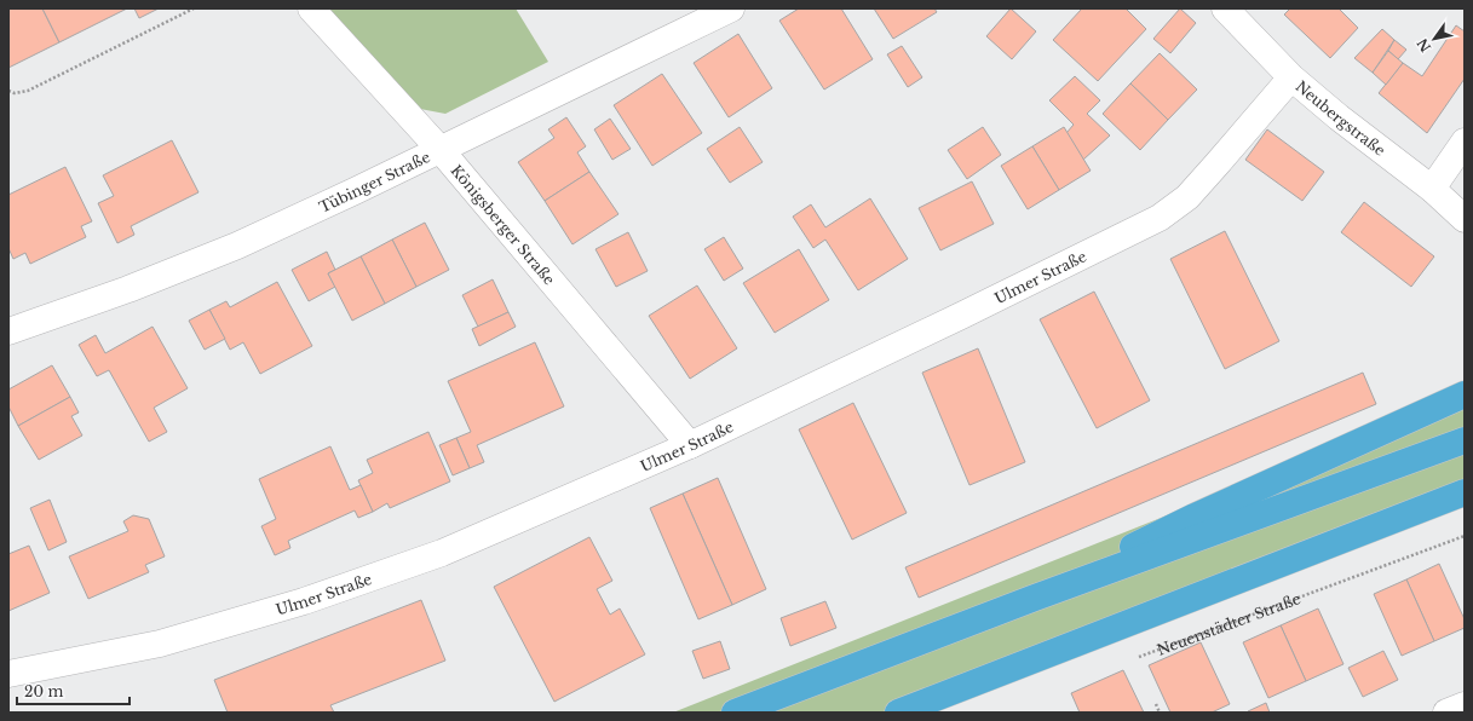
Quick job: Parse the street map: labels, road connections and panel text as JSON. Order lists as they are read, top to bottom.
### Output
{
  "streets": {
    "street": [
      "Neubergstraße",
      "Tübinger Straße",
      "Königsberger Straße",
      "Ulmer Straße"
    ],
    "path": ["Neuenstädter Straße"]
  },
  "crossings": [
    ["Neubergstraße", "Ulmer Straße"],
    ["Tübinger Straße", "Königsberger Straße"],
    ["Königsberger Straße", "Ulmer Straße"]
  ],
  "scale_bar": "20 m",
  "north": "bottom left"
}
